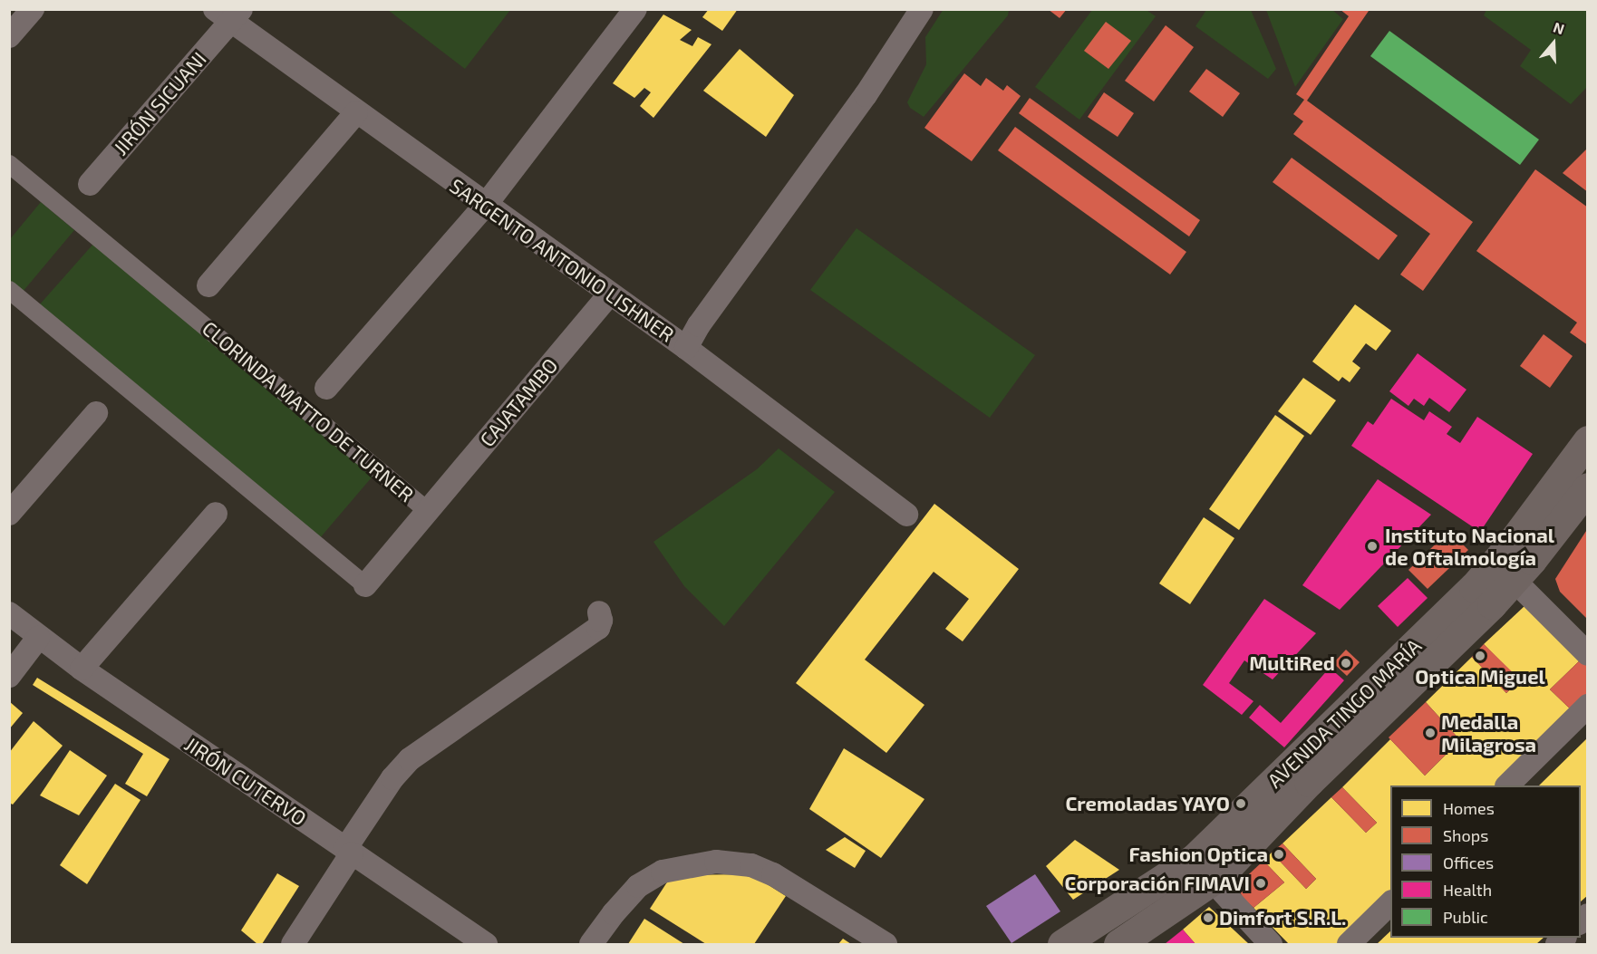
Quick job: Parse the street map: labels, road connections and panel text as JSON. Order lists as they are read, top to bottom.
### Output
{
  "streets": {
    "main road": ["AVENIDA TINGO MARÍA"],
    "street": [
      "JIRÓN SICUANI",
      "SARGENTO ANTONIO LISHNER",
      "CAJATAMBO",
      "CLORINDA MATTO DE TURNER",
      "JIRÓN CUTERVO"
    ]
  },
  "crossings": [
    ["JIRÓN SICUANI", "SARGENTO ANTONIO LISHNER"],
    ["SARGENTO ANTONIO LISHNER", "CAJATAMBO"],
    ["CAJATAMBO", "CLORINDA MATTO DE TURNER"]
  ],
  "places": [
    "Instituto Nacional de Oftalmología",
    "Optica Miguel",
    "MultiRed",
    "Medalla Milagrosa",
    "Cremoladas YAYO",
    "Fashion Optica",
    "Corporación FIMAVI",
    "Dimfort S.R.L."
  ],
  "legend": [
    "Homes",
    "Shops",
    "Offices",
    "Health",
    "Public"
  ],
  "north": "top"
}
